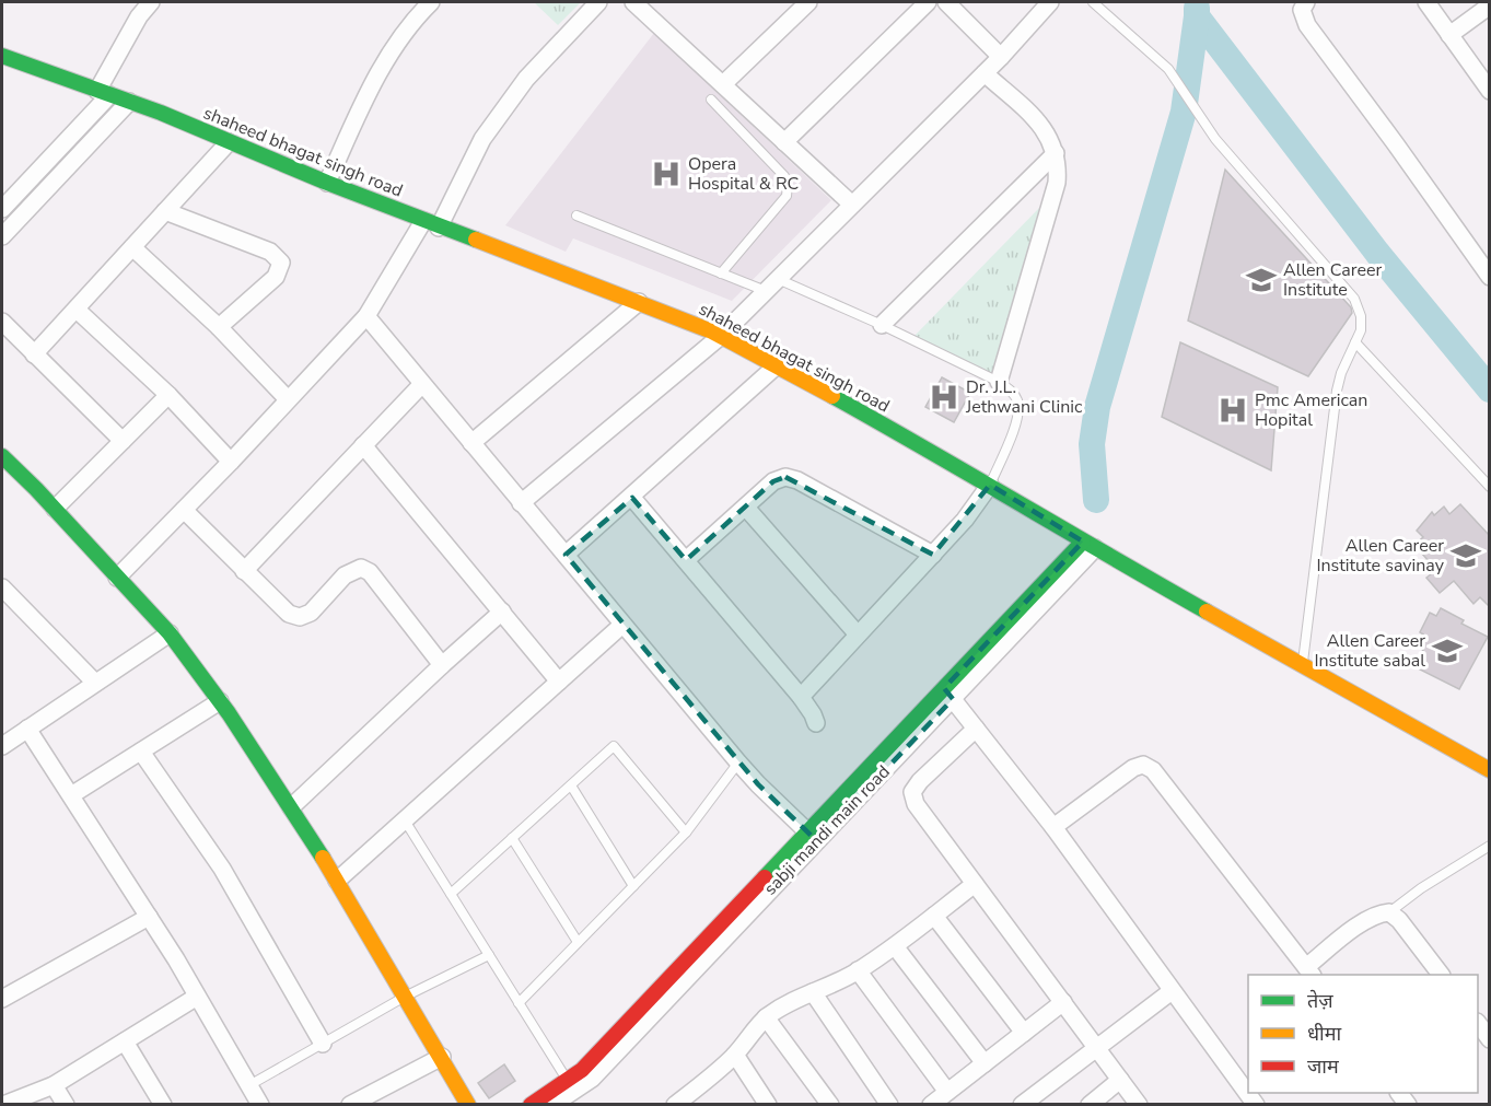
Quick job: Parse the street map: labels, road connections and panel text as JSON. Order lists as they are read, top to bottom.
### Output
{
  "streets": {
    "street": ["shaheed bhagat singh road", "sabji mandi main road"]
  },
  "crossings": [
    ["shaheed bhagat singh road", "sabji mandi main road"]
  ],
  "places": {
    "hospital": ["Opera Hospital & RC", "Dr. J.L. Jethwani Clinic", "Pmc American Hopital"],
    "school or university": ["Allen Career Institute", "Allen Career Institute savinay", "Allen Career Institute sabal"]
  },
  "legend": ["तेज़", "धीमा", "जाम"]
}
